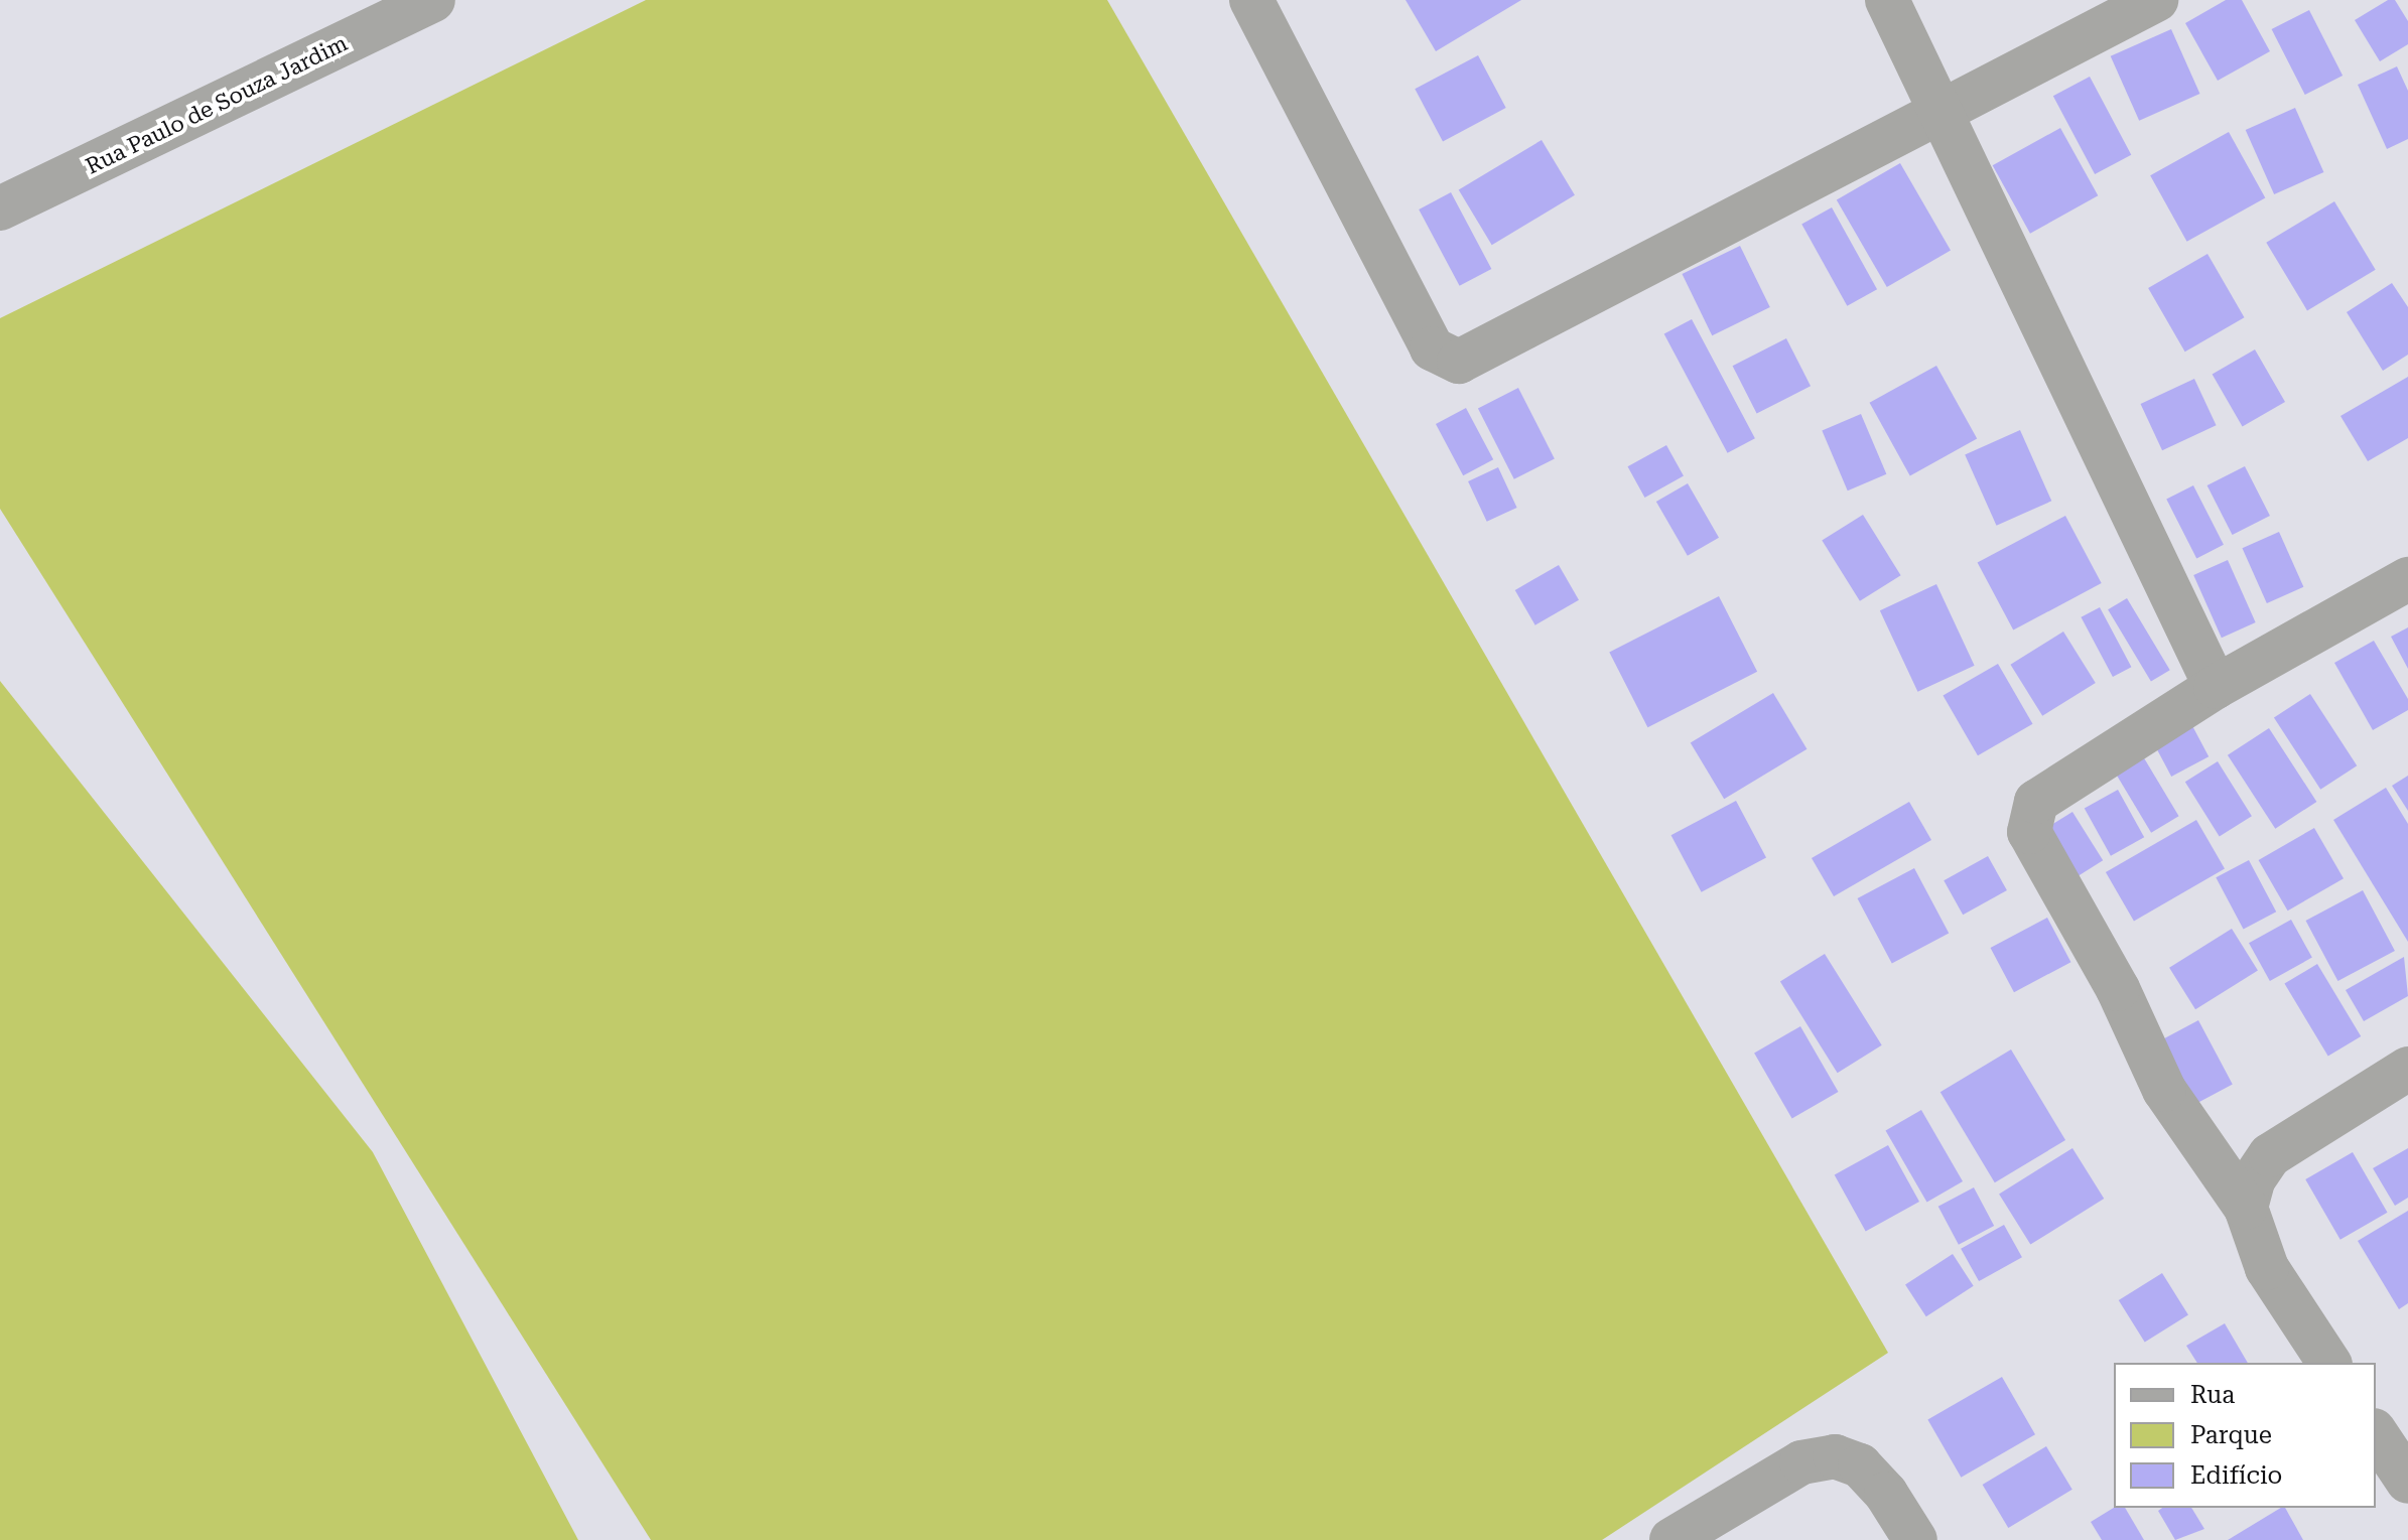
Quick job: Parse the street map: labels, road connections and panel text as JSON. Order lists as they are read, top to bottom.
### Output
{
  "streets": {
    "street": ["Rua Paulo de Souza Jardim"]
  },
  "legend": ["Rua", "Parque", "Edifício"]
}
